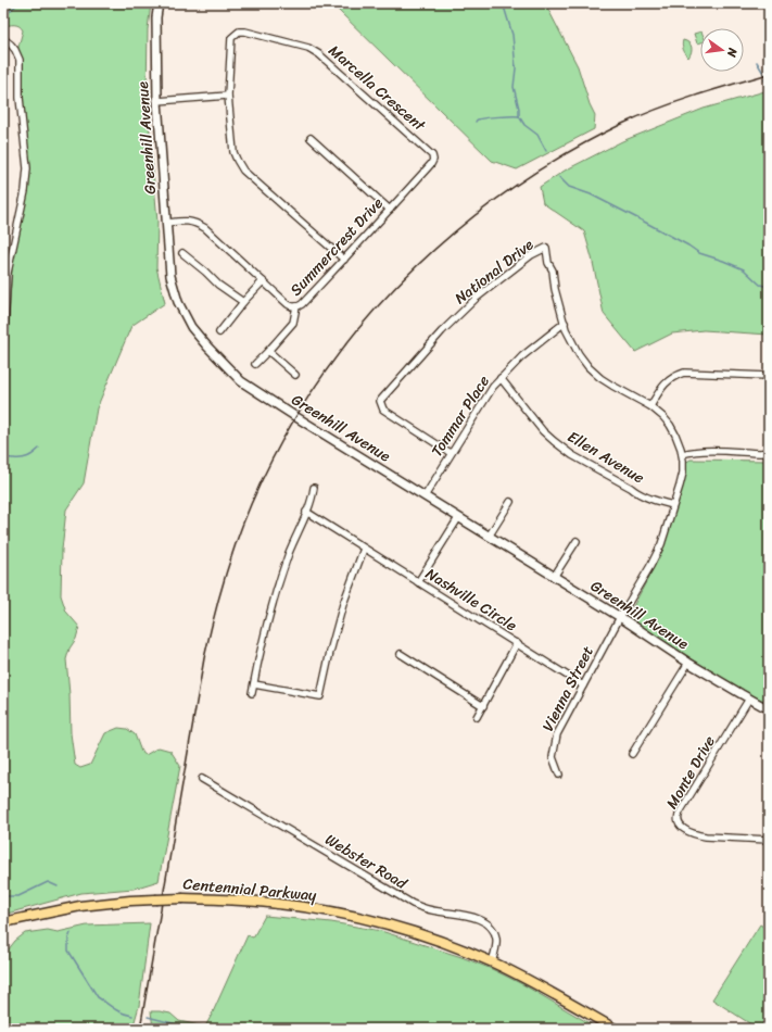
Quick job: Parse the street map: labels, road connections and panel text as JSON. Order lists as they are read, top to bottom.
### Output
{
  "streets": {
    "main road": ["Centennial Parkway"],
    "street": [
      "Marcella Crescent",
      "Greenhill Avenue",
      "Summercrest Drive",
      "National Drive",
      "Tommar Place",
      "Ellen Avenue",
      "Nashville Circle",
      "Vienna Street",
      "Monte Drive",
      "Webster Road"
    ]
  },
  "crossings": [
    ["Marcella Crescent", "Summercrest Drive"],
    ["Greenhill Avenue", "Summercrest Drive"],
    ["Greenhill Avenue", "National Drive"],
    ["Greenhill Avenue", "Tommar Place"],
    ["Greenhill Avenue", "Vienna Street"],
    ["Greenhill Avenue", "Monte Drive"],
    ["National Drive", "Tommar Place"],
    ["National Drive", "Ellen Avenue"],
    ["National Drive", "Vienna Street"],
    ["Tommar Place", "Ellen Avenue"],
    ["Webster Road", "Centennial Parkway"]
  ],
  "north": "right"
}
